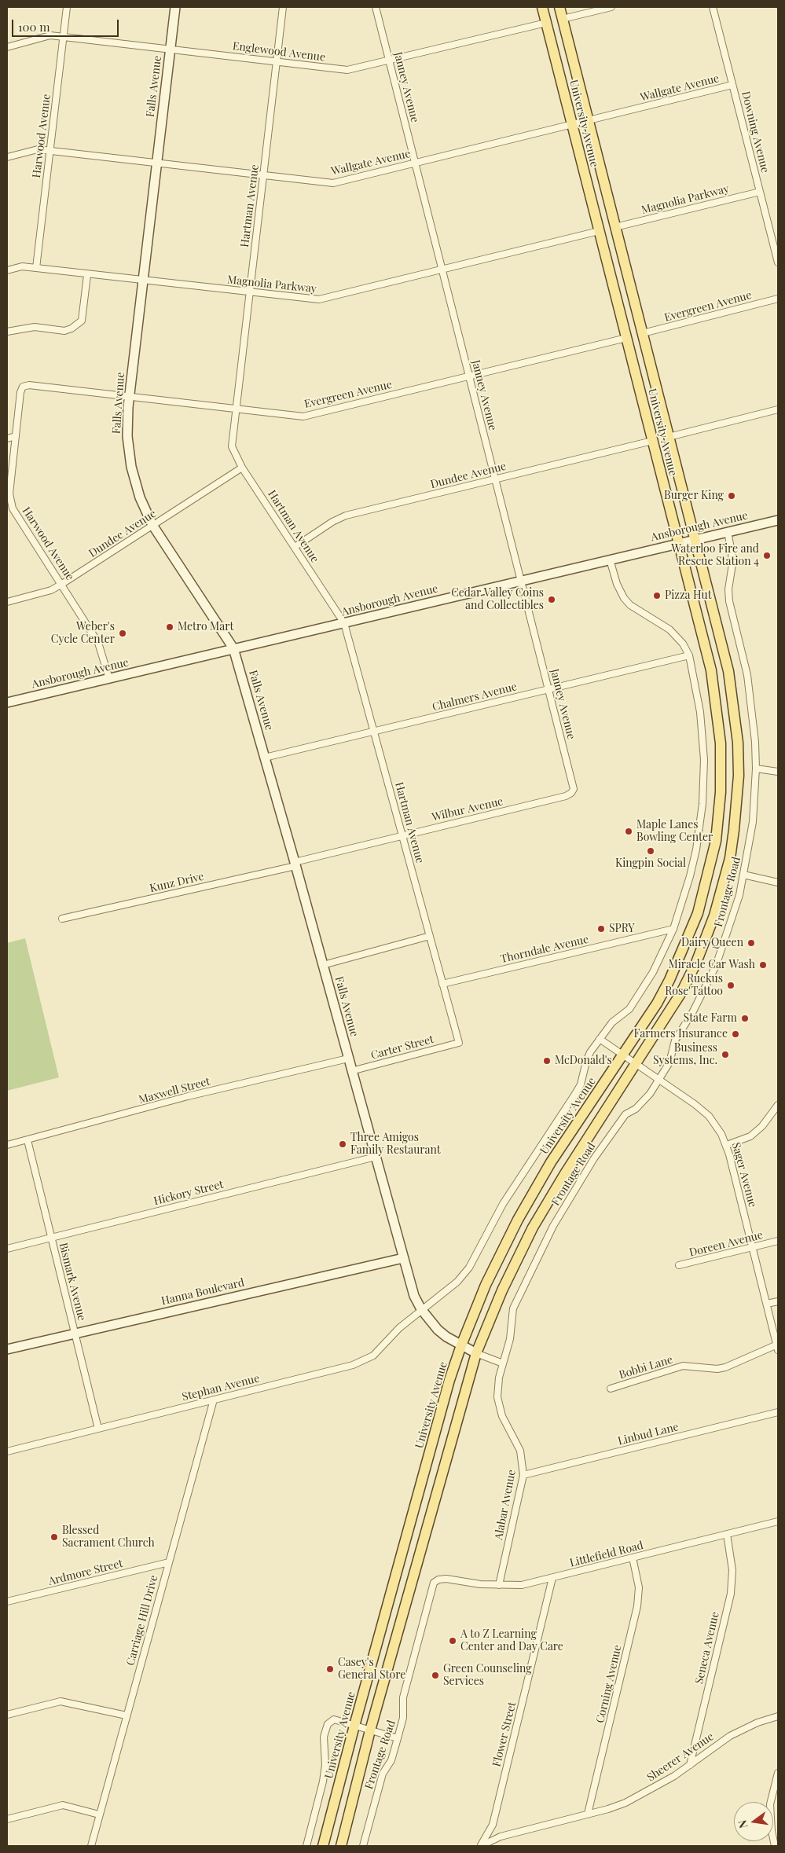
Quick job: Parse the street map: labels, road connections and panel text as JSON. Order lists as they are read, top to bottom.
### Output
{
  "streets": {
    "main road": ["University Avenue"],
    "street": [
      "Englewood Avenue",
      "Falls Avenue",
      "Janney Avenue",
      "Wallgate Avenue",
      "Downing Avenue",
      "Harwood Avenue",
      "Magnolia Parkway",
      "Hartman Avenue",
      "Evergreen Avenue",
      "Dundee Avenue",
      "Ansborough Avenue",
      "Chalmers Avenue",
      "Wilbur Avenue",
      "Kunz Drive",
      "Frontage Road",
      "Thorndale Avenue",
      "Carter Street",
      "Maxwell Street",
      "Sager Avenue",
      "Hickory Street",
      "Doreen Avenue",
      "Bismark Avenue",
      "Hanna Boulevard",
      "Bobbi Lane",
      "Stephan Avenue",
      "Linbud Lane",
      "Alabar Avenue",
      "Littlefield Road",
      "Ardmore Street",
      "Carriage Hill Drive",
      "Seneca Avenue",
      "Corning Avenue",
      "Flower Street",
      "Sheerer Avenue"
    ]
  },
  "crossings": [
    ["Englewood Avenue", "Falls Avenue"],
    ["Englewood Avenue", "Janney Avenue"],
    ["Englewood Avenue", "University Avenue"],
    ["Englewood Avenue", "Harwood Avenue"],
    ["Englewood Avenue", "Hartman Avenue"],
    ["Falls Avenue", "Wallgate Avenue"],
    ["Falls Avenue", "University Avenue"],
    ["Falls Avenue", "Magnolia Parkway"],
    ["Falls Avenue", "Evergreen Avenue"],
    ["Falls Avenue", "Dundee Avenue"],
    ["Falls Avenue", "Ansborough Avenue"],
    ["Falls Avenue", "Chalmers Avenue"],
    ["Falls Avenue", "Wilbur Avenue"],
    ["Falls Avenue", "Kunz Drive"],
    ["Falls Avenue", "Frontage Road"],
    ["Falls Avenue", "Carter Street"],
    ["Falls Avenue", "Maxwell Street"],
    ["Falls Avenue", "Hickory Street"],
    ["Falls Avenue", "Hanna Boulevard"],
    ["Falls Avenue", "Stephan Avenue"],
    ["Falls Avenue", "Alabar Avenue"],
    ["Janney Avenue", "Wallgate Avenue"],
    ["Janney Avenue", "Magnolia Parkway"],
    ["Janney Avenue", "Evergreen Avenue"],
    ["Janney Avenue", "Dundee Avenue"],
    ["Janney Avenue", "Ansborough Avenue"],
    ["Janney Avenue", "Chalmers Avenue"],
    ["Janney Avenue", "Wilbur Avenue"],
    ["Wallgate Avenue", "University Avenue"],
    ["Wallgate Avenue", "Downing Avenue"],
    ["Wallgate Avenue", "Harwood Avenue"],
    ["Wallgate Avenue", "Hartman Avenue"],
    ["University Avenue", "Magnolia Parkway"],
    ["University Avenue", "Evergreen Avenue"],
    ["University Avenue", "Dundee Avenue"],
    ["University Avenue", "Ansborough Avenue"],
    ["University Avenue", "Sager Avenue"],
    ["Downing Avenue", "Magnolia Parkway"],
    ["Harwood Avenue", "Magnolia Parkway"],
    ["Harwood Avenue", "Evergreen Avenue"],
    ["Harwood Avenue", "Dundee Avenue"],
    ["Harwood Avenue", "Ansborough Avenue"],
    ["Magnolia Parkway", "Hartman Avenue"],
    ["Hartman Avenue", "Evergreen Avenue"],
    ["Hartman Avenue", "Dundee Avenue"],
    ["Hartman Avenue", "Ansborough Avenue"],
    ["Hartman Avenue", "Chalmers Avenue"],
    ["Hartman Avenue", "Wilbur Avenue"],
    ["Hartman Avenue", "Thorndale Avenue"],
    ["Hartman Avenue", "Carter Street"],
    ["Ansborough Avenue", "Frontage Road"],
    ["Wilbur Avenue", "Kunz Drive"],
    ["Frontage Road", "Sager Avenue"],
    ["Frontage Road", "Alabar Avenue"],
    ["Frontage Road", "Littlefield Road"],
    ["Maxwell Street", "Bismark Avenue"],
    ["Sager Avenue", "Doreen Avenue"],
    ["Sager Avenue", "Bobbi Lane"],
    ["Hickory Street", "Bismark Avenue"],
    ["Bismark Avenue", "Hanna Boulevard"],
    ["Bismark Avenue", "Stephan Avenue"],
    ["Stephan Avenue", "Carriage Hill Drive"],
    ["Linbud Lane", "Alabar Avenue"],
    ["Alabar Avenue", "Littlefield Road"],
    ["Littlefield Road", "Seneca Avenue"],
    ["Littlefield Road", "Corning Avenue"],
    ["Littlefield Road", "Flower Street"],
    ["Ardmore Street", "Carriage Hill Drive"],
    ["Seneca Avenue", "Sheerer Avenue"],
    ["Corning Avenue", "Sheerer Avenue"],
    ["Flower Street", "Sheerer Avenue"]
  ],
  "places": [
    "Burger King",
    "Waterloo Fire and Rescue Station 4",
    "Pizza Hut",
    "Cedar Valley Coins and Collectibles",
    "Metro Mart",
    "Weber's Cycle Center",
    "Maple Lanes Bowling Center",
    "Kingpin Social",
    "SPRY",
    "Dairy Queen",
    "Miracle Car Wash",
    "Ruckus Rose Tattoo",
    "State Farm",
    "Farmers Insurance",
    "Business Systems, Inc.",
    "McDonald's",
    "Three Amigos Family Restaurant",
    "Blessed Sacrament Church",
    "A to Z Learning Center and Day Care",
    "Casey's General Store",
    "Green Counseling Services"
  ],
  "scale_bar": "100 m",
  "north": "left"
}
